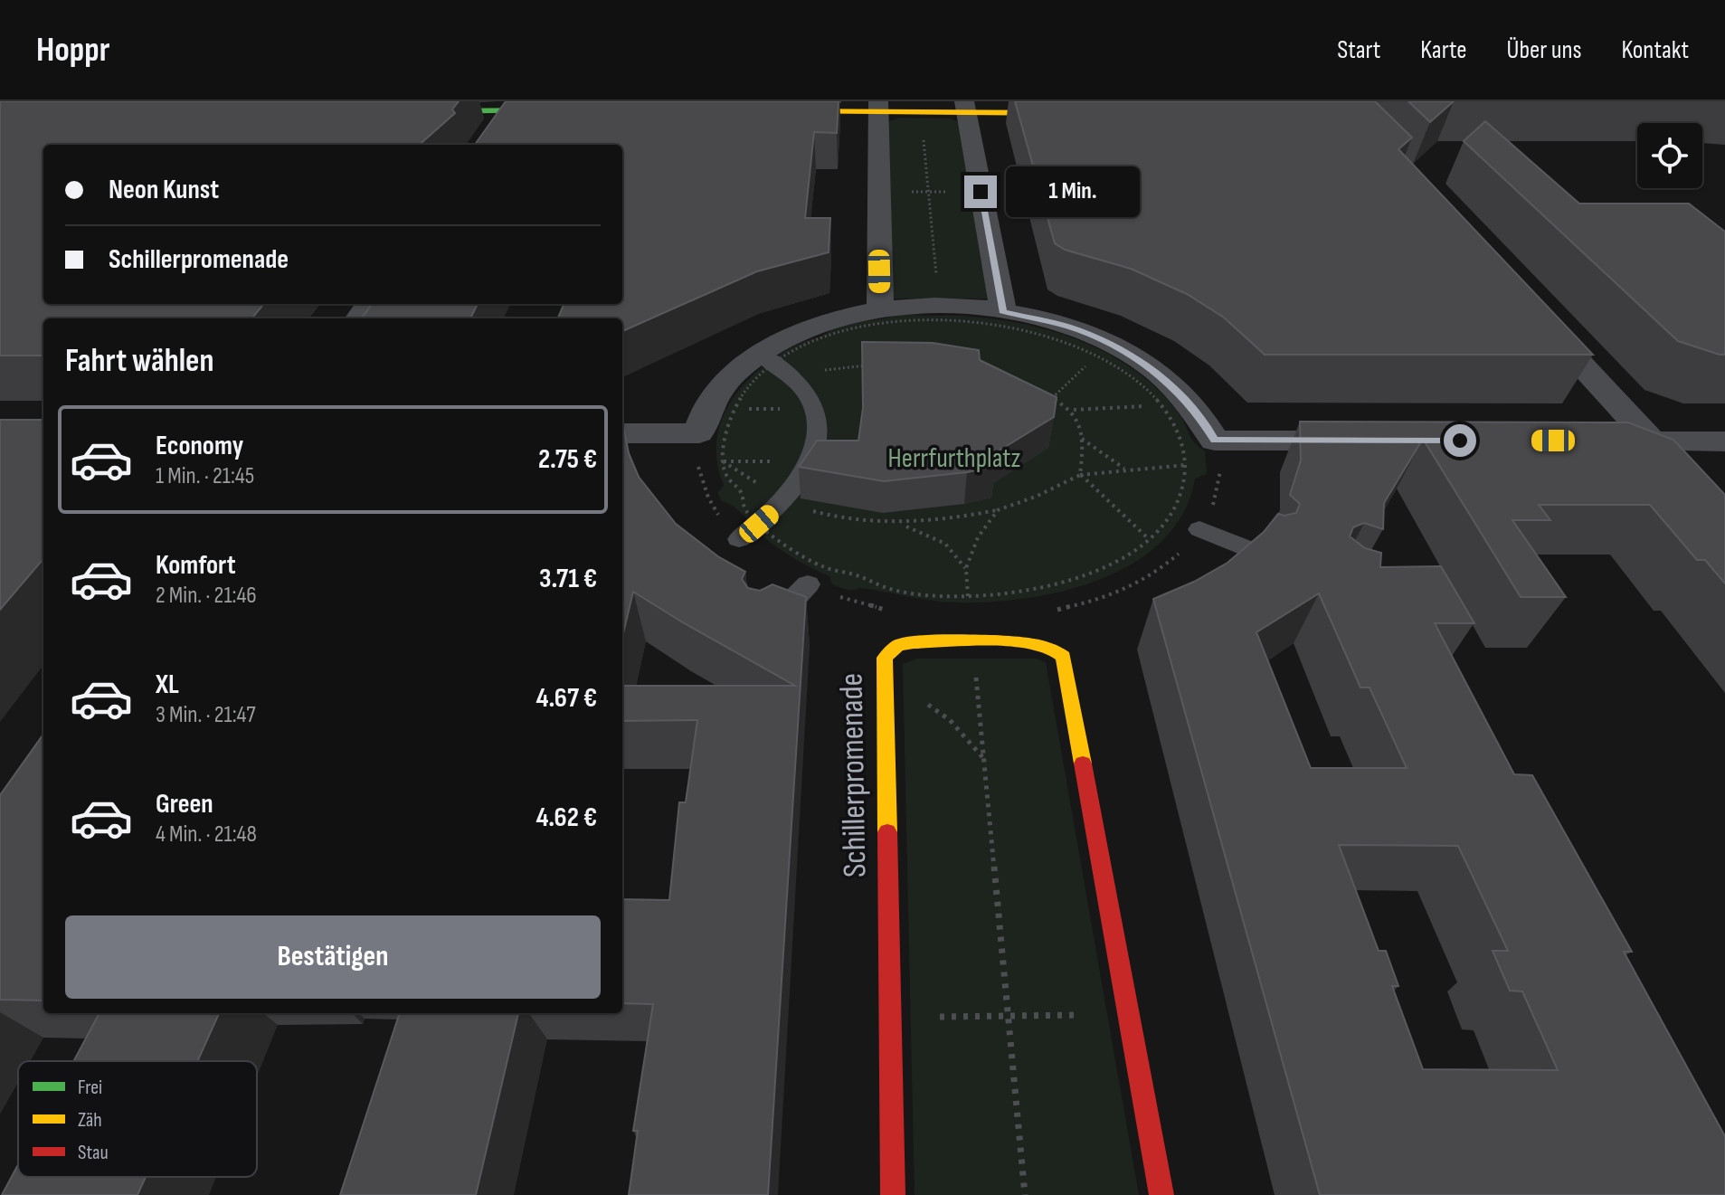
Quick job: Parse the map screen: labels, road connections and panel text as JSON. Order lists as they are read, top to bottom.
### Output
{
  "streets": {
    "street": ["Schillerpromenade"]
  },
  "parks": ["Herrfurthplatz"],
  "legend": ["Frei", "Zäh", "Stau"],
  "page": {
    "header": "Hoppr",
    "nav": [
      "Start",
      "Karte",
      "Über uns",
      "Kontakt"
    ],
    "banner": ["Neon Kunst", "Schillerpromenade"],
    "bubble": "1 Min.",
    "heading": "Fahrt wählen",
    "list": [
      {
        "name": "Economy",
        "note": "1 Min. · 21:45",
        "value": "2.75 €"
      },
      {
        "name": "Komfort",
        "note": "2 Min. · 21:46",
        "value": "3.71 €"
      },
      {
        "name": "XL",
        "note": "3 Min. · 21:47",
        "value": "4.67 €"
      },
      {
        "name": "Green",
        "note": "4 Min. · 21:48",
        "value": "4.62 €"
      }
    ],
    "buttons": "Bestätigen"
  }
}
